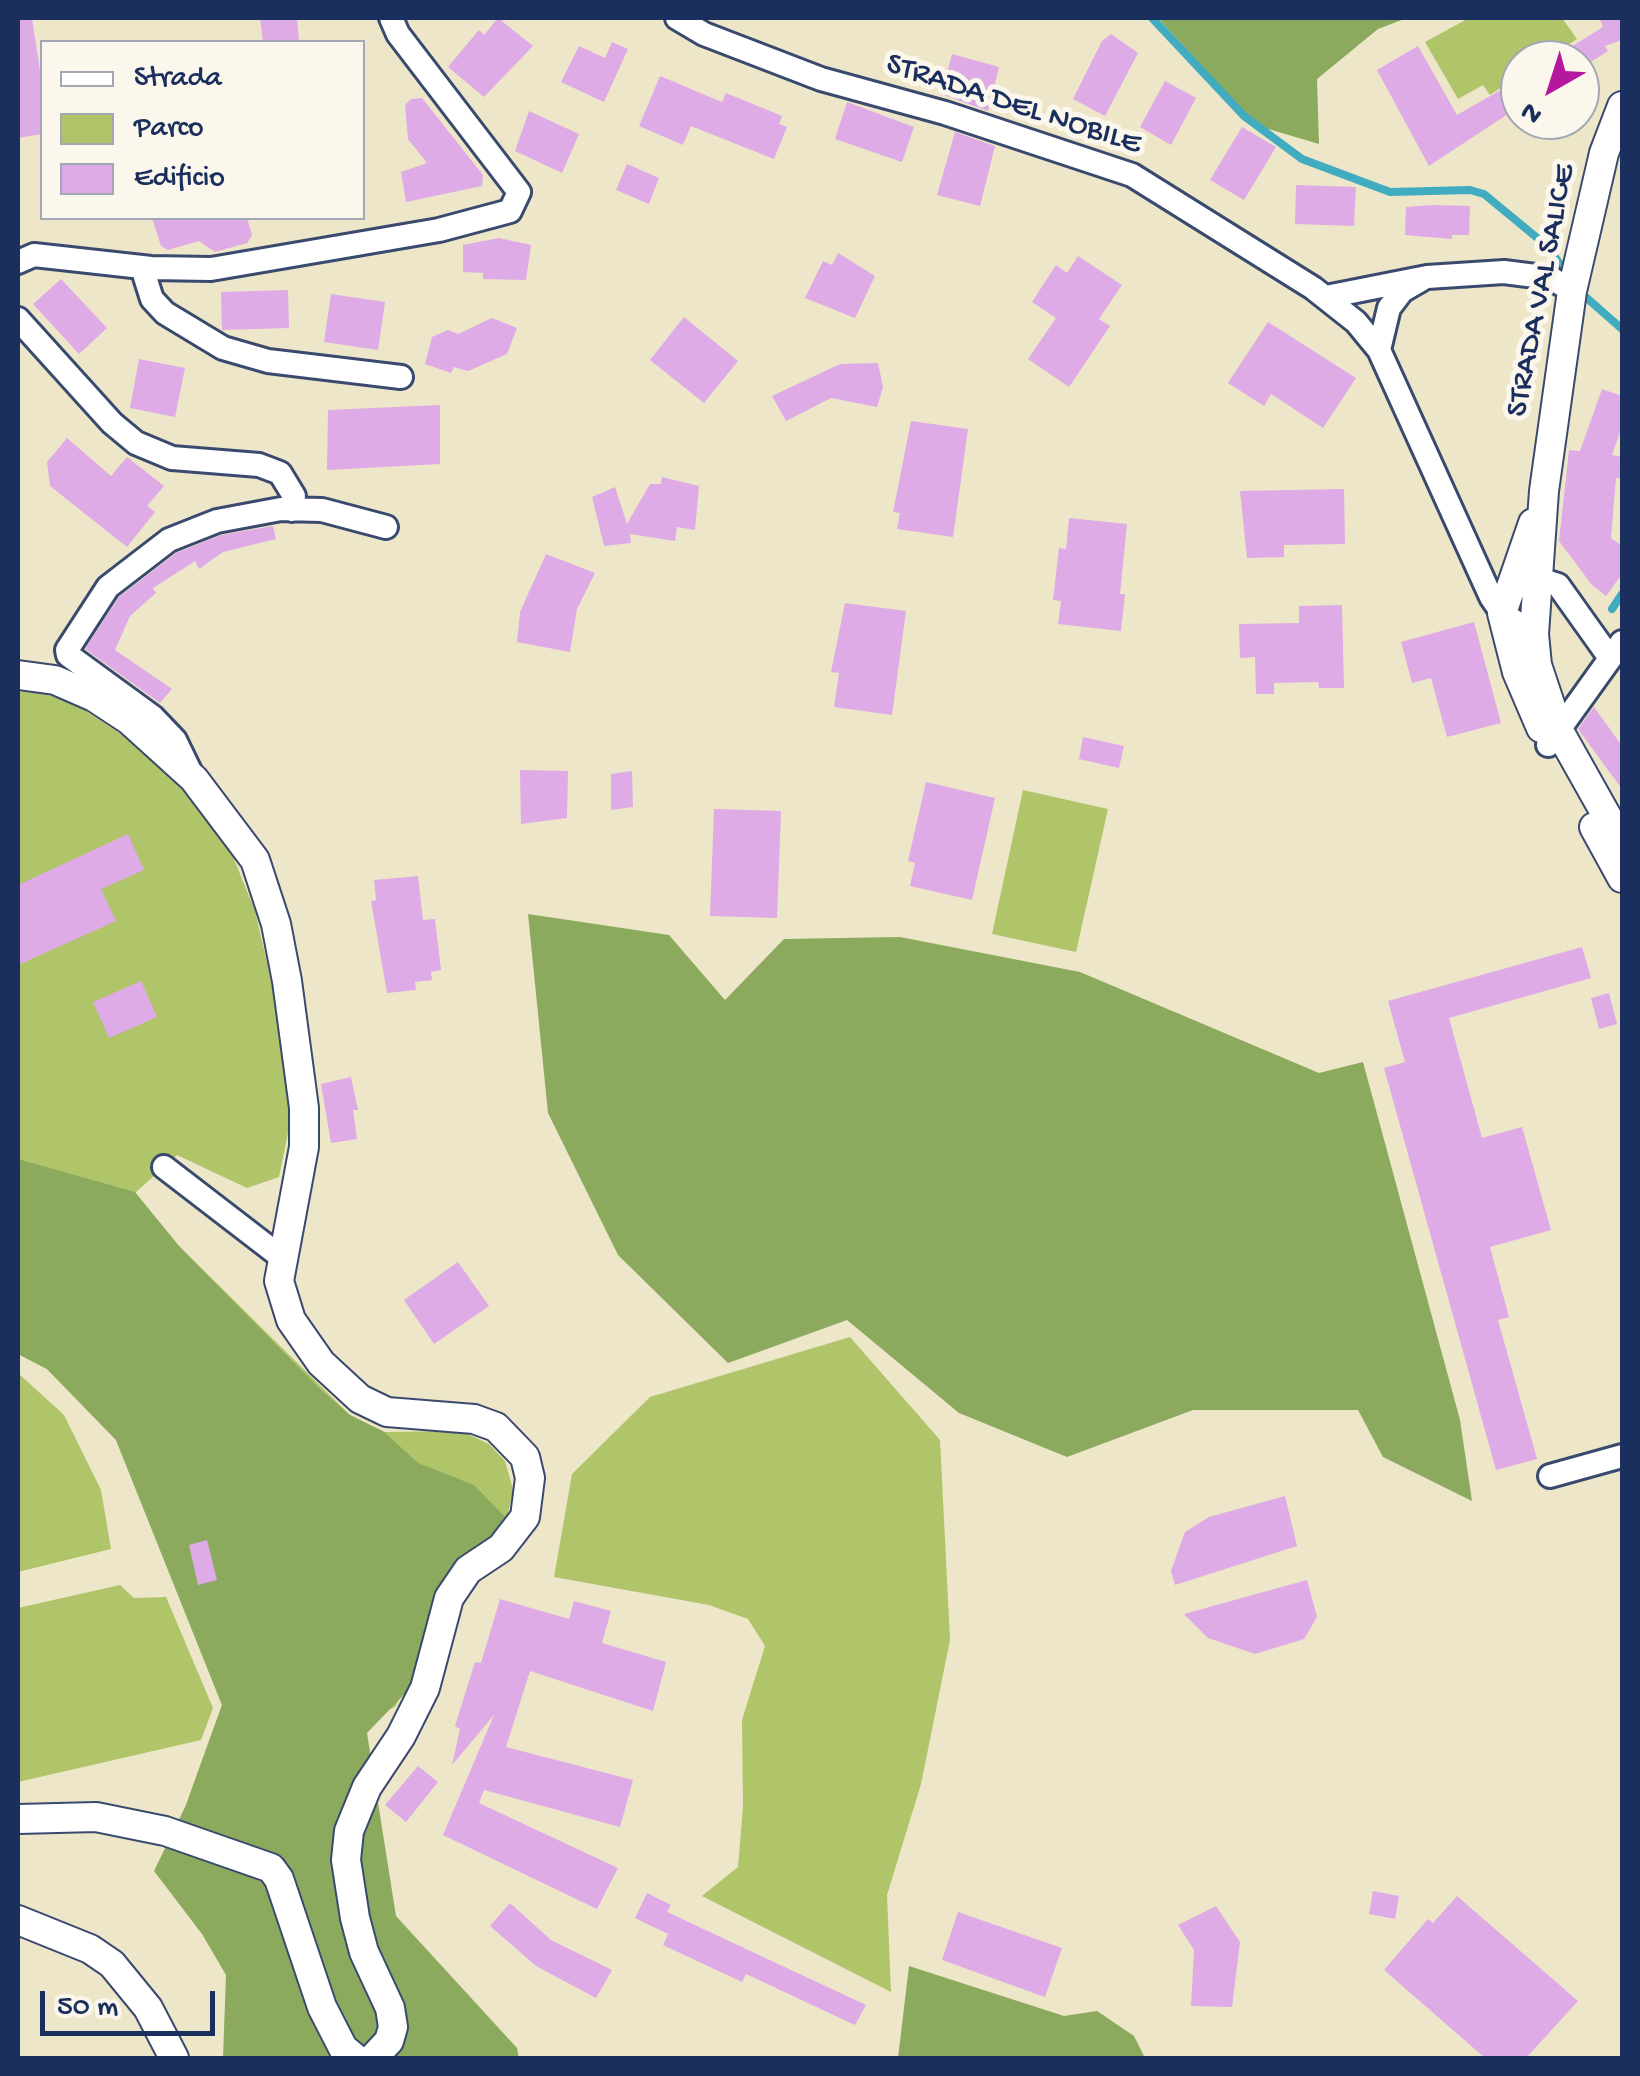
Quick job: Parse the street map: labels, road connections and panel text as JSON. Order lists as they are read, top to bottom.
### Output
{
  "streets": {
    "street": ["STRADA DEL NOBILE", "STRADA VAL SALICE"]
  },
  "crossings": [
    ["STRADA DEL NOBILE", "STRADA VAL SALICE"]
  ],
  "legend": ["Strada", "Parco", "Edificio"],
  "scale_bar": "50 m",
  "north": "bottom left"
}
